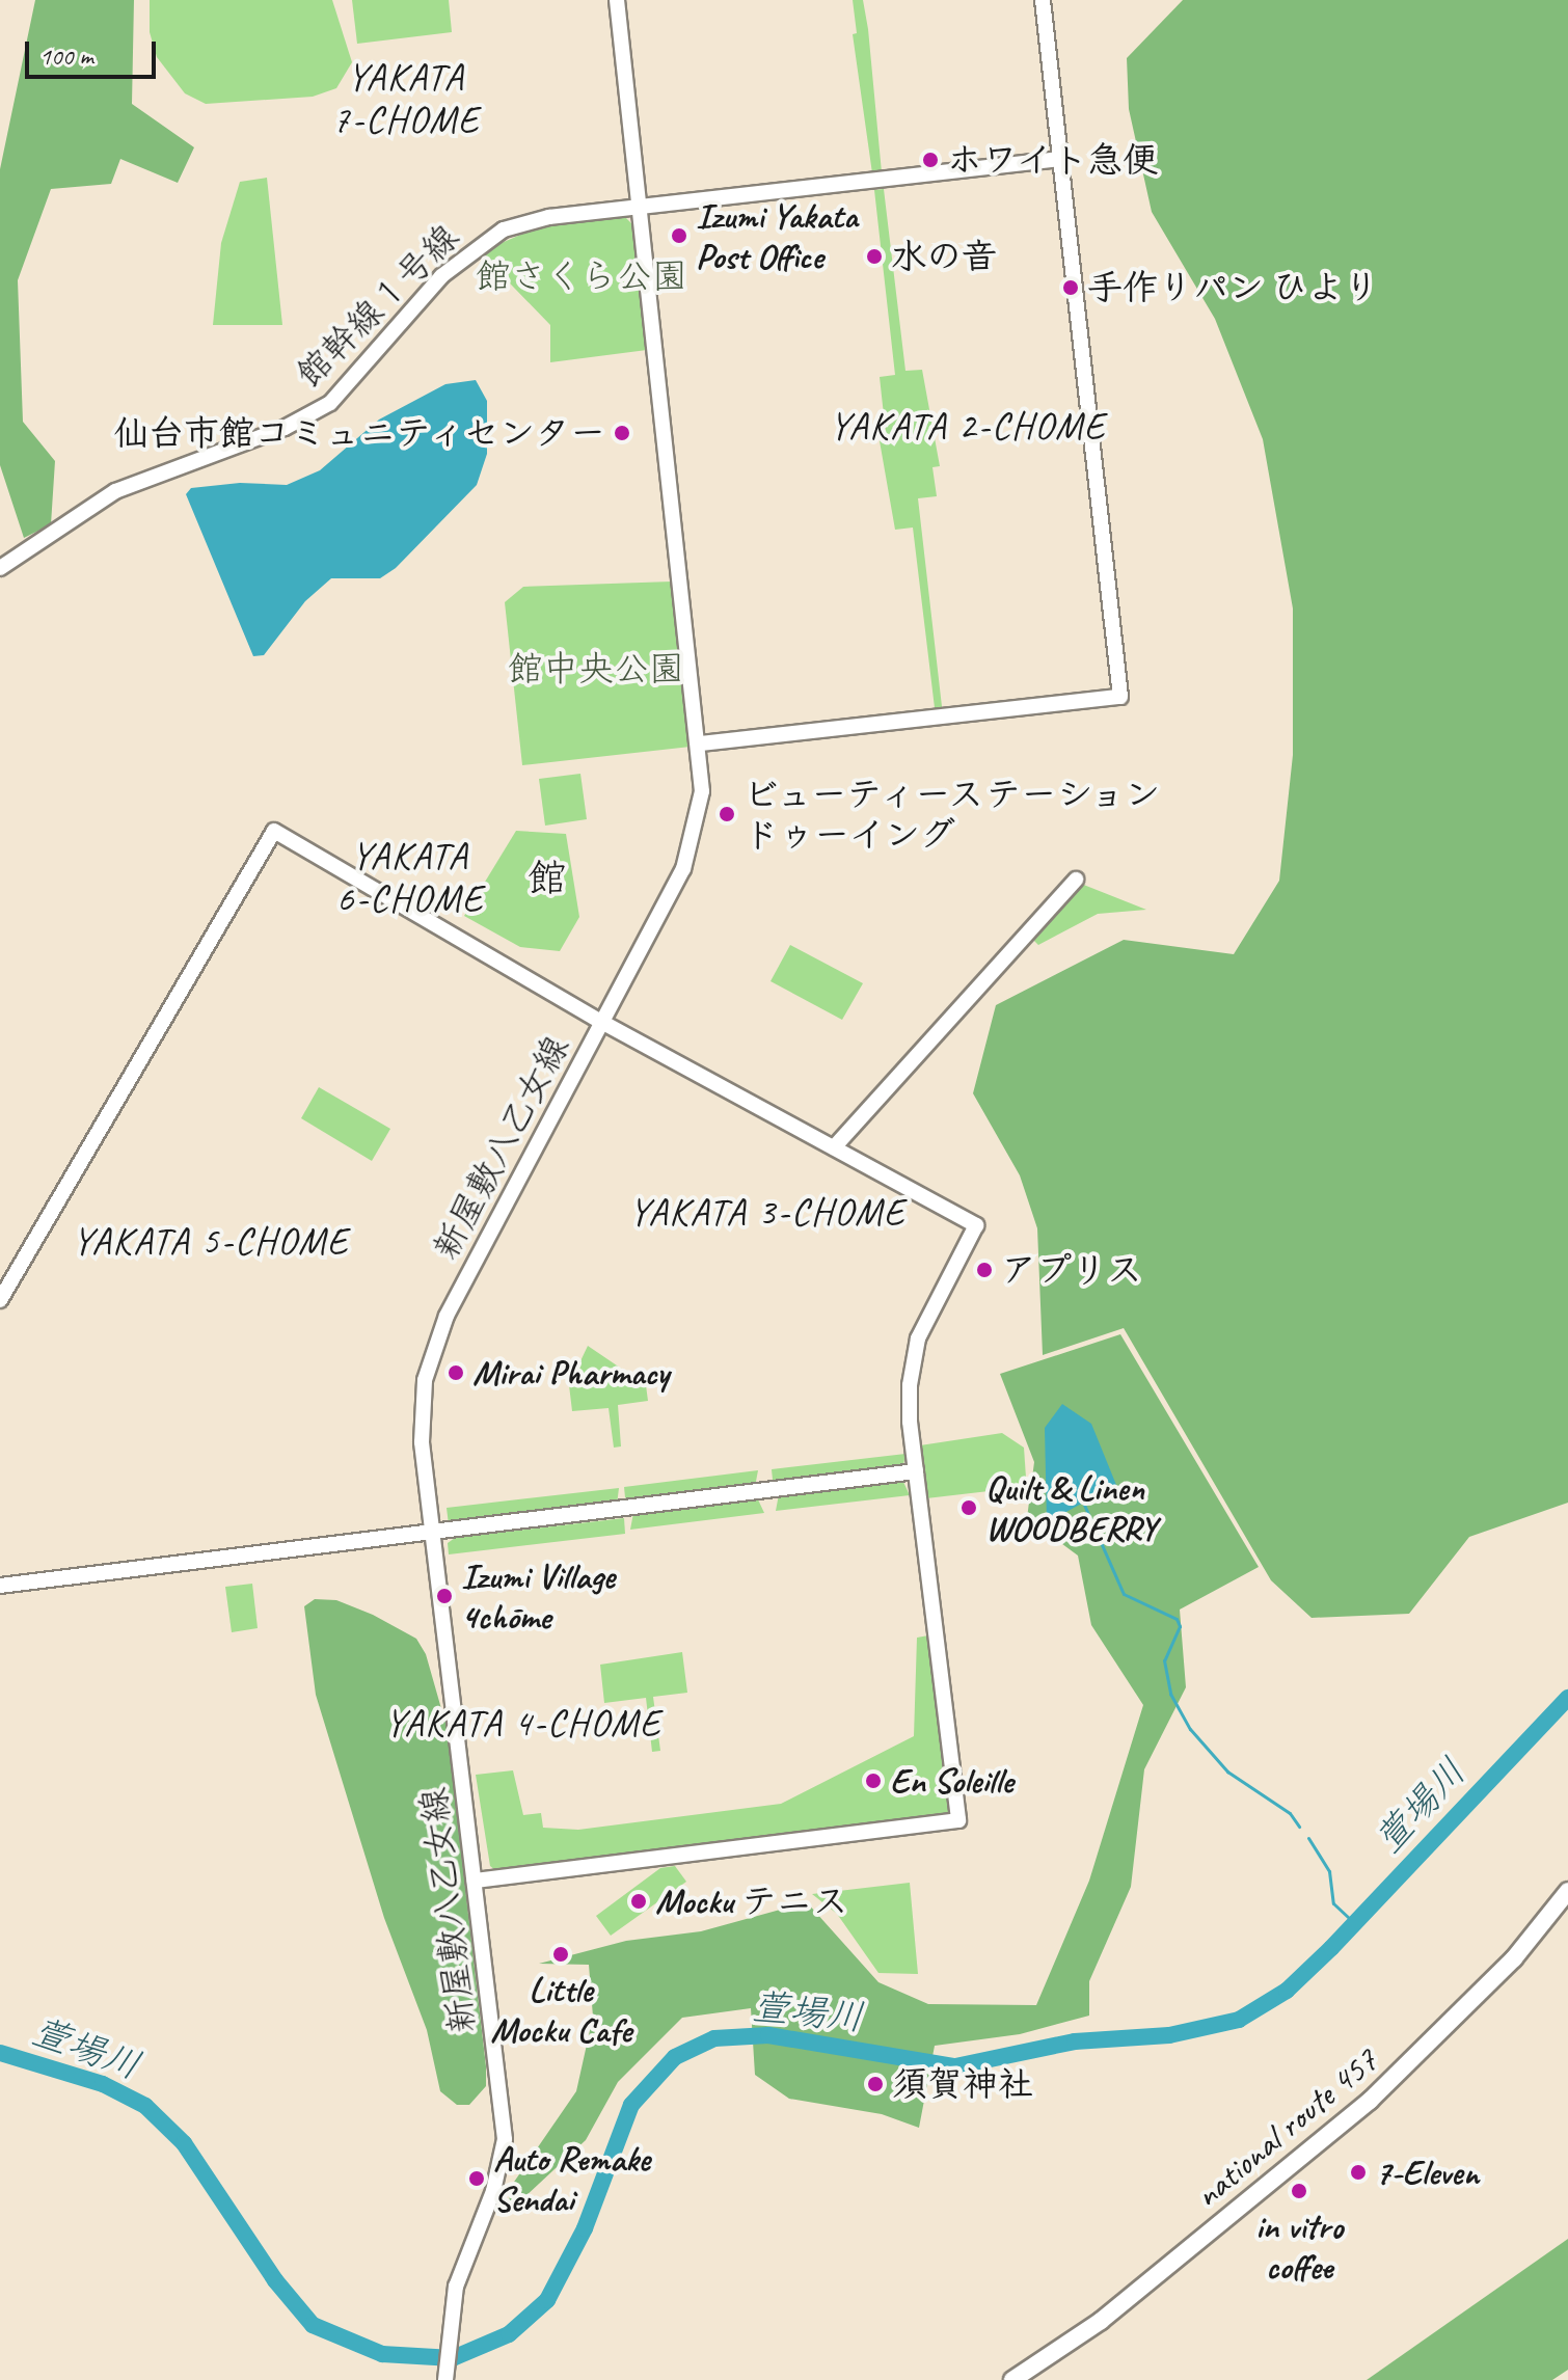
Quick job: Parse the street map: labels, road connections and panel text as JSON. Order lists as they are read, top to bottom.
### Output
{
  "streets": {
    "highway": ["national route 457"],
    "street": ["館幹線１号線", "新屋敷八乙女線"]
  },
  "crossings": [
    ["館幹線１号線", "新屋敷八乙女線"]
  ],
  "districts": [
    "YAKATA 7-CHOME",
    "YAKATA 2-CHOME",
    "YAKATA 6-CHOME",
    "館",
    "YAKATA 3-CHOME",
    "YAKATA 5-CHOME",
    "YAKATA 4-CHOME"
  ],
  "water": ["萱場川"],
  "parks": ["館さくら公園", "館中央公園"],
  "places": [
    "ホワイト急便",
    "Izumi Yakata Post Office",
    "水の音",
    "手作りパン ひより",
    "仙台市館コミュニティセンター",
    "ビューティーステーション ドゥーイング",
    "アプリス",
    "Mirai Pharmacy",
    "Quilt & Linen WOODBERRY",
    "Izumi Village 4chōme",
    "En Soleille",
    "Mocku テニス",
    "Little Mocku Cafe",
    "須賀神社",
    "7-Eleven",
    "Auto Remake Sendai",
    "in vitro coffee"
  ],
  "scale_bar": "100 m"
}
